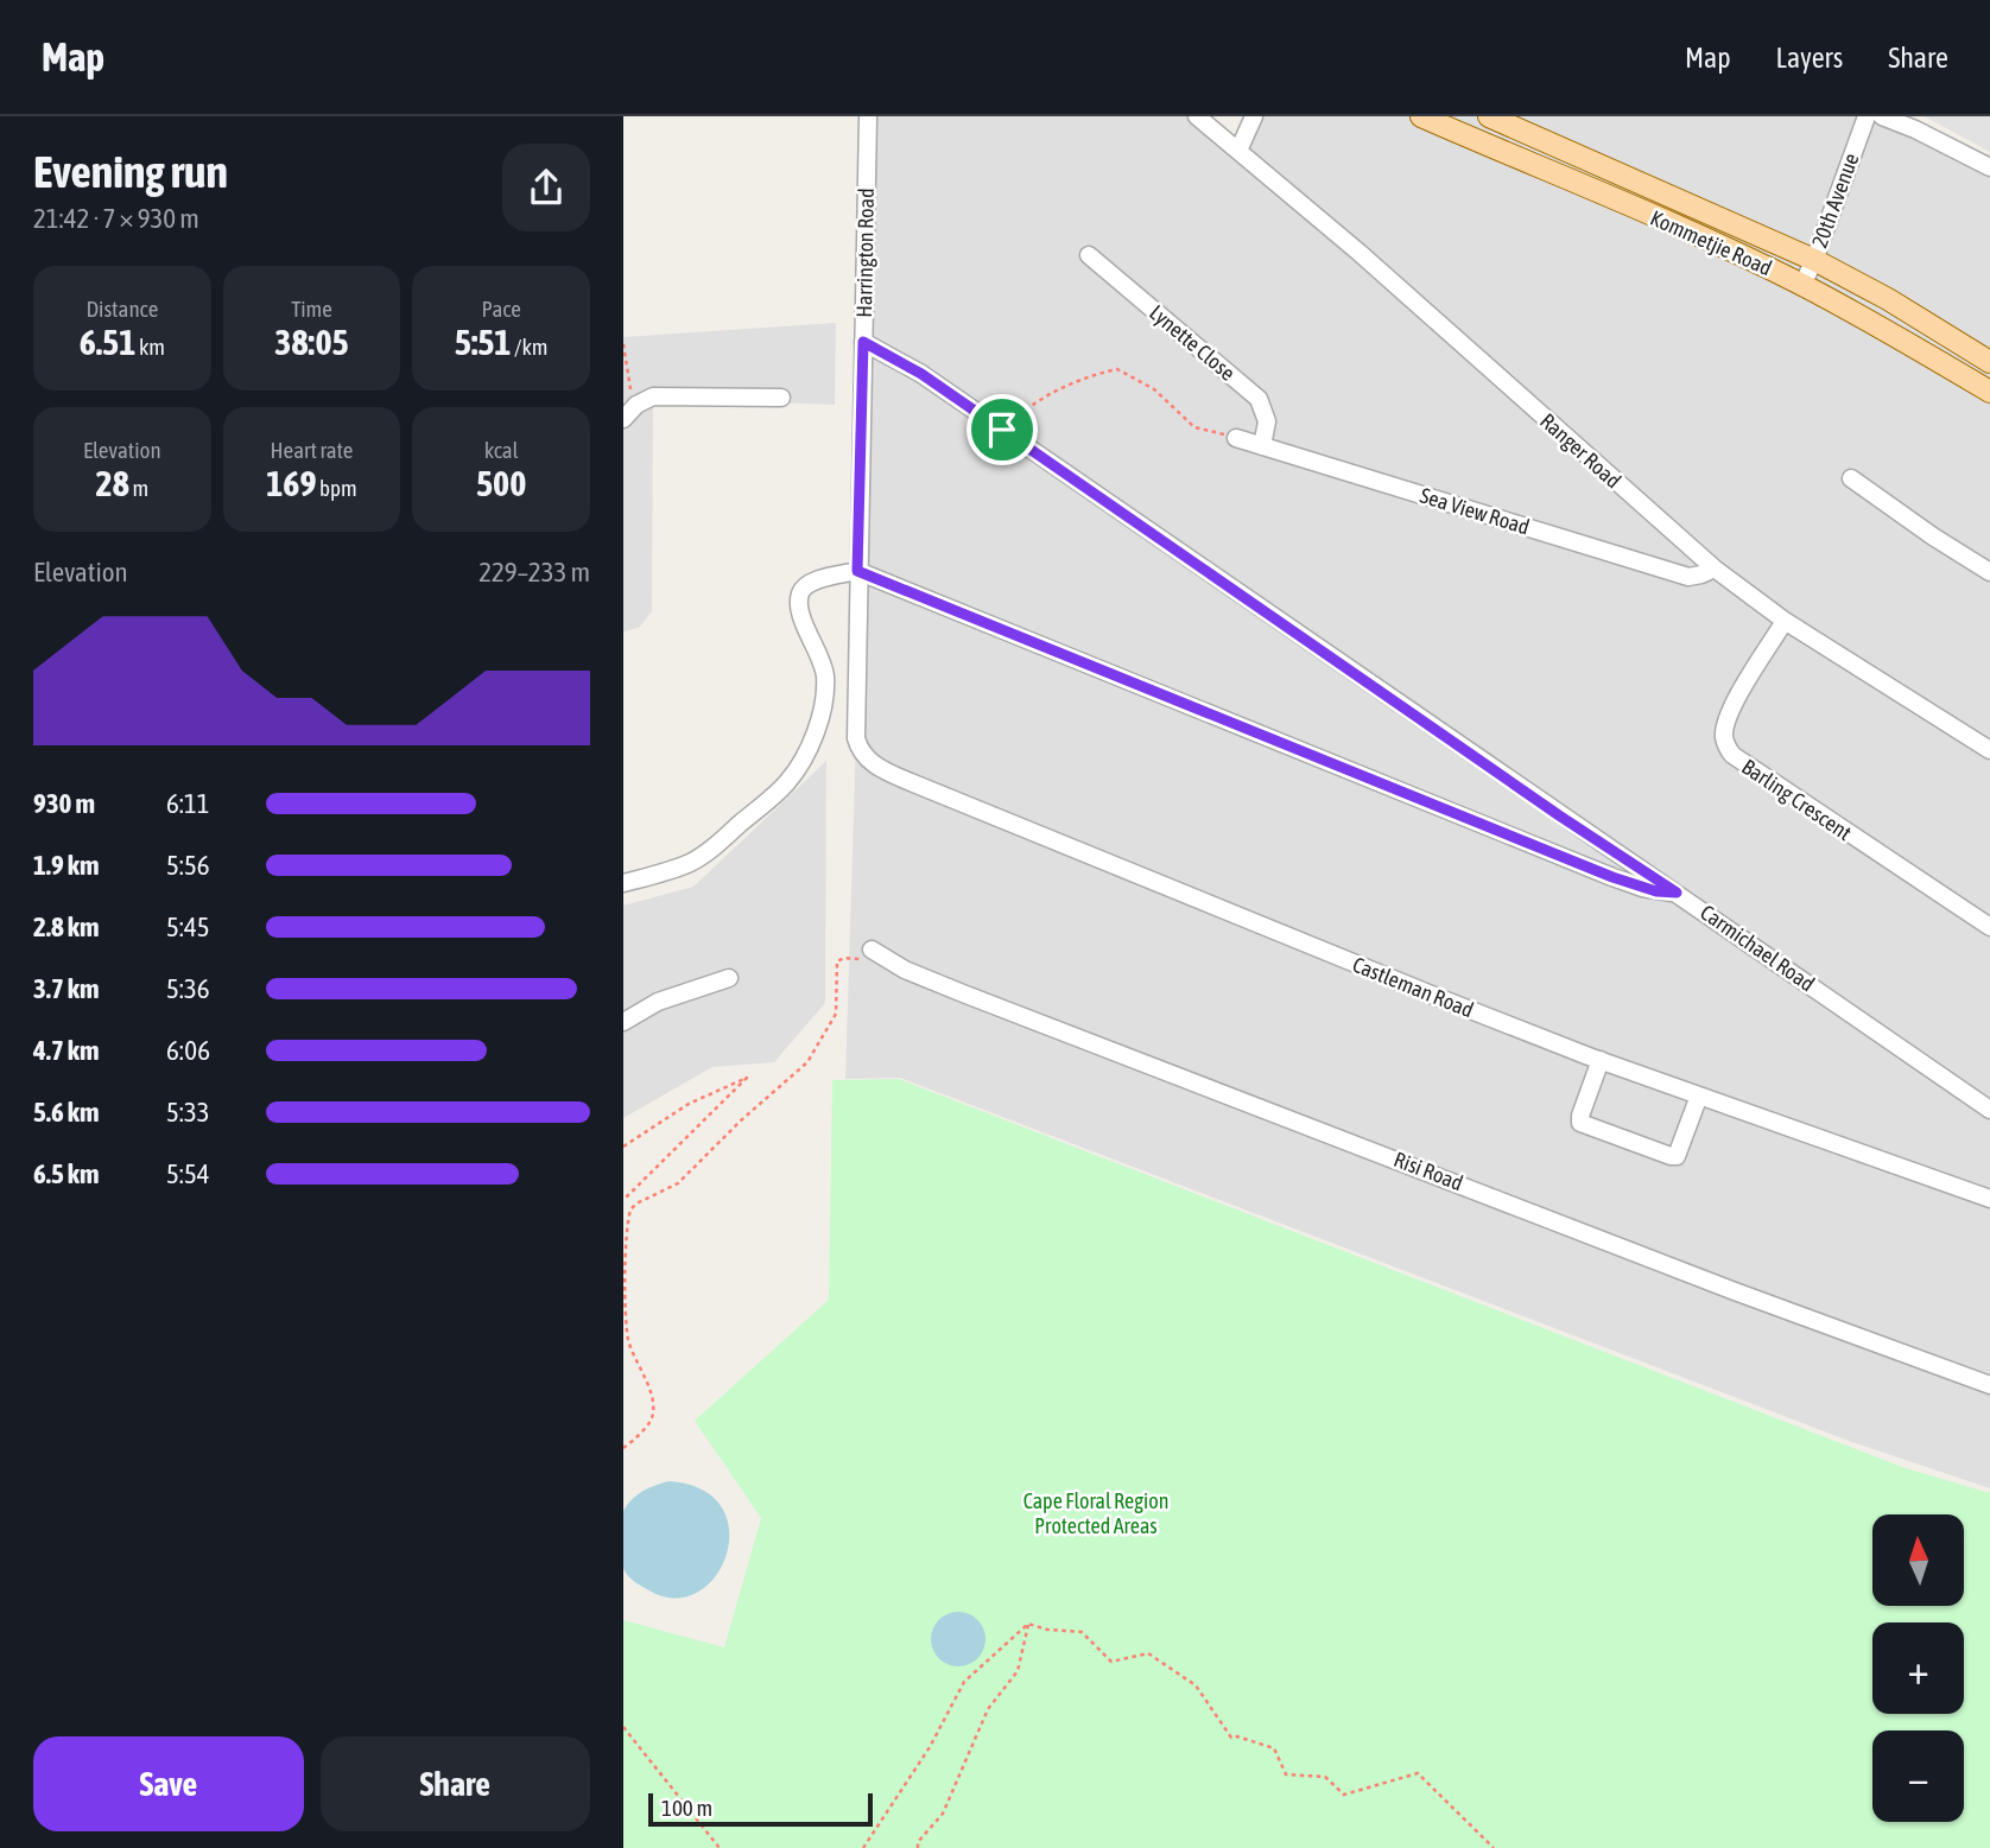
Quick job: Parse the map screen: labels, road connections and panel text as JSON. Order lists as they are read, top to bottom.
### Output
{
  "streets": {
    "main road": ["Kommetjie Road"],
    "street": [
      "20th Avenue",
      "Harrington Road",
      "Lynette Close",
      "Ranger Road",
      "Sea View Road",
      "Barling Crescent",
      "Carmichael Road",
      "Castleman Road",
      "Risi Road"
    ]
  },
  "crossings": [
    ["20th Avenue", "Kommetjie Road"],
    ["Harrington Road", "Carmichael Road"],
    ["Harrington Road", "Castleman Road"],
    ["Lynette Close", "Sea View Road"],
    ["Ranger Road", "Sea View Road"],
    ["Ranger Road", "Barling Crescent"]
  ],
  "parks": ["Cape Floral Region Protected Areas"],
  "scale_bar": "100 m",
  "north": "top",
  "page": {
    "header": "Map",
    "nav": ["Map", "Layers", "Share"],
    "heading": ["Evening run", "21:42 · 7 × 930 m"],
    "stats": [
      ["Distance", "6.51 km"],
      ["Time", "38:05"],
      ["Pace", "5:51 /km"],
      ["Elevation", "28 m"],
      ["Heart rate", "169 bpm"],
      ["kcal", "500"]
    ],
    "chart": ["Elevation", "229–233 m"],
    "list": [
      {
        "name": "930 m",
        "note": "6:11"
      },
      {
        "name": "1.9 km",
        "note": "5:56"
      },
      {
        "name": "2.8 km",
        "note": "5:45"
      },
      {
        "name": "3.7 km",
        "note": "5:36"
      },
      {
        "name": "4.7 km",
        "note": "6:06"
      },
      {
        "name": "5.6 km",
        "note": "5:33"
      },
      {
        "name": "6.5 km",
        "note": "5:54"
      }
    ],
    "map_buttons": ["+", "−"],
    "buttons": ["Save", "Share"],
    "scale": "100 m"
  }
}
